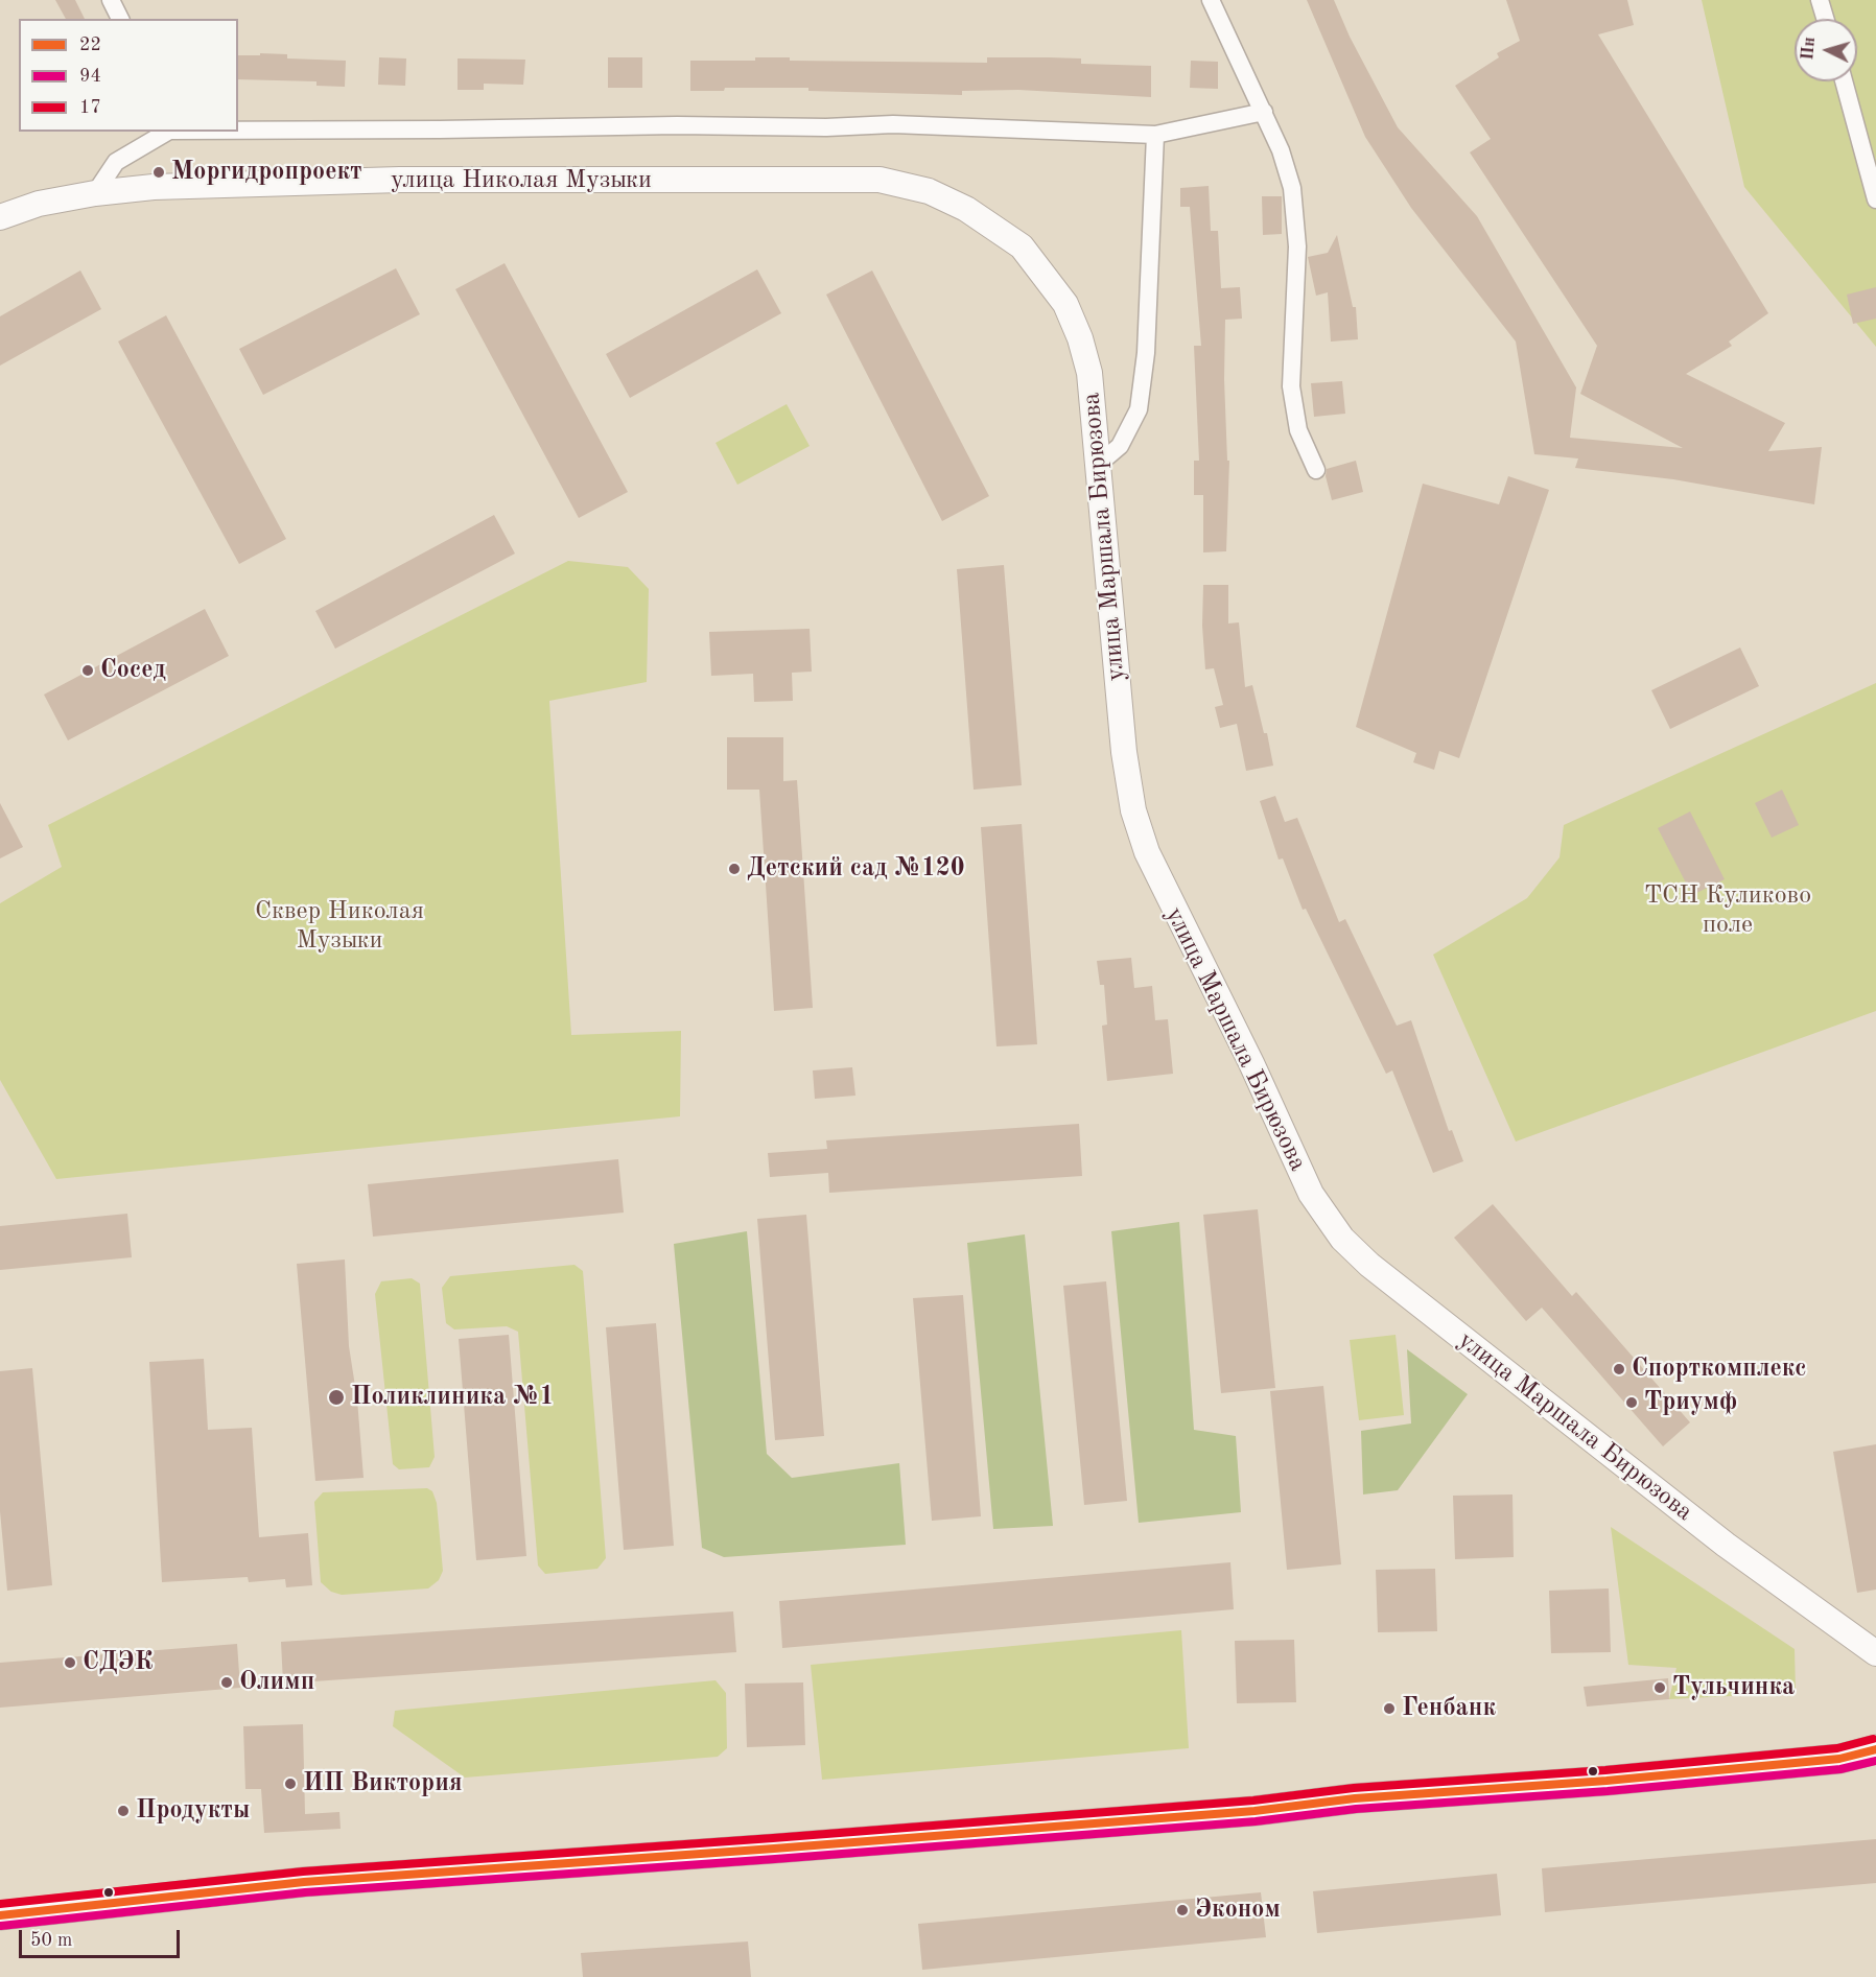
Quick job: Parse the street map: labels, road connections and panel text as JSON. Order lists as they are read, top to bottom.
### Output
{
  "streets": {
    "main road": ["улица Николая Музыки", "улица Маршала Бирюзова"]
  },
  "crossings": [
    ["улица Николая Музыки", "улица Маршала Бирюзова"]
  ],
  "parks": ["ТСН Куликово поле", "Сквер Николая Музыки"],
  "places": [
    "Моргидропроект",
    "Сосед",
    "Детский сад №120",
    "Спорткомплекс",
    "Поликлиника №1",
    "Триумф",
    "СДЭК",
    "Олимп",
    "Тульчинка",
    "Генбанк",
    "ИП Виктория",
    "Продукты",
    "Эконом"
  ],
  "lines": ["transit line 17", "transit line 22", "transit line 94"],
  "legend": ["22", "94", "17"],
  "scale_bar": "50 m",
  "north": "left"
}
